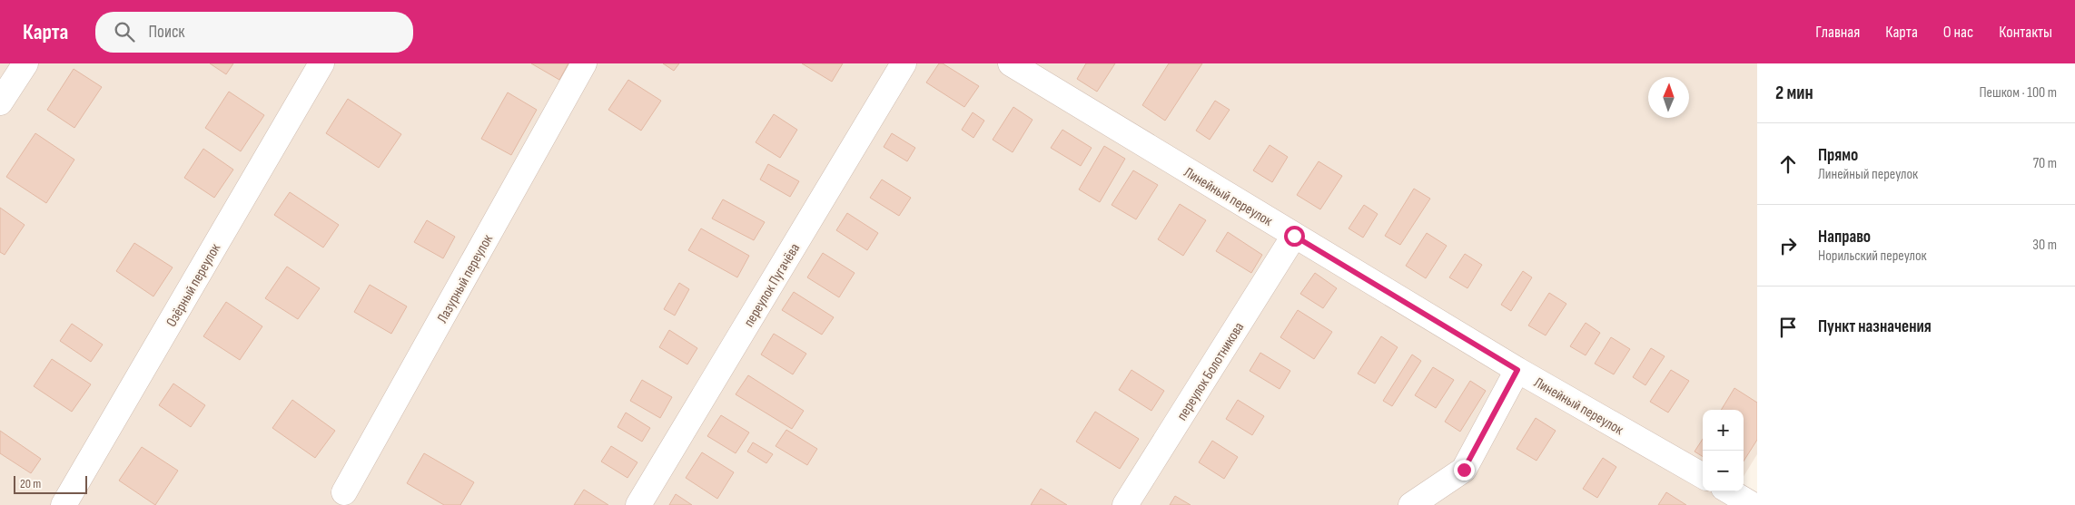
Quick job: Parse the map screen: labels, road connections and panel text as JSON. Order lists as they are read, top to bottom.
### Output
{
  "streets": {
    "street": [
      "Линейный переулок",
      "Лазурный переулок",
      "Озёрный переулок",
      "переулок Пугачёва",
      "переулок Болотникова"
    ]
  },
  "crossings": [
    ["Линейный переулок", "переулок Болотникова"]
  ],
  "scale_bar": "20 m",
  "north": "top",
  "page": {
    "header": "Карта",
    "search": "Поиск",
    "nav": [
      "Главная",
      "Карта",
      "О нас",
      "Контакты"
    ],
    "heading": ["2 мин", "Пешком · 100 m"],
    "list": [
      ["Прямо", "Линейный переулок", "70 m"],
      ["Направо", "Норильский переулок", "30 m"],
      "Пункт назначения"
    ],
    "map_buttons": ["+", "−"],
    "scale": "20 m"
  }
}
